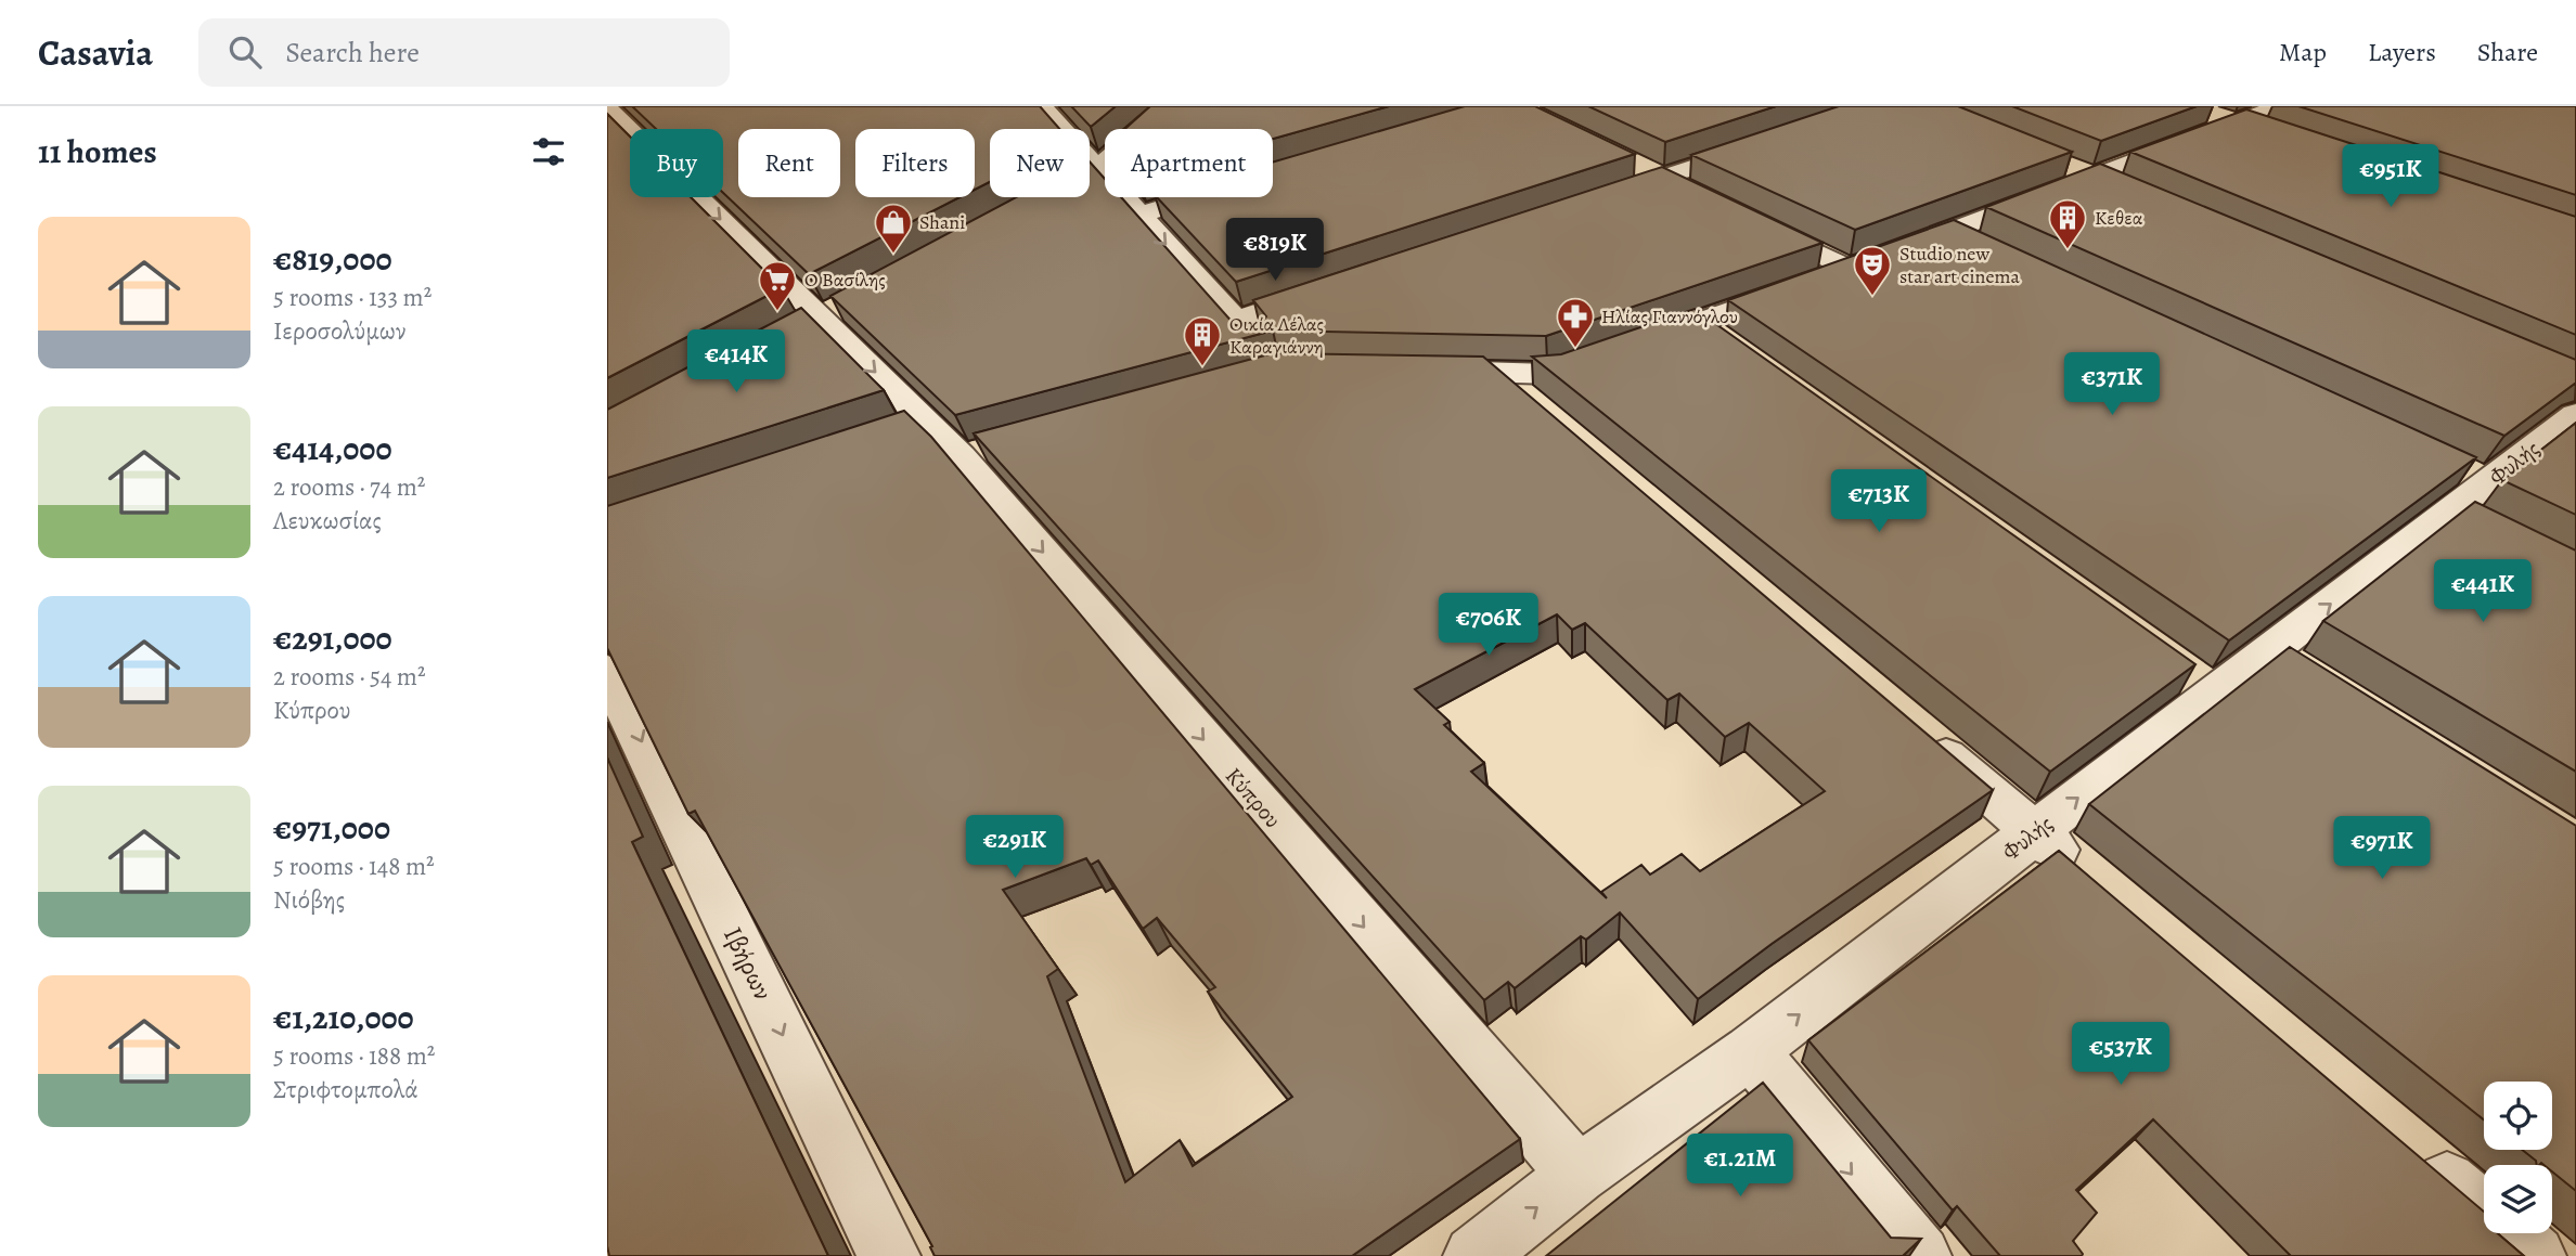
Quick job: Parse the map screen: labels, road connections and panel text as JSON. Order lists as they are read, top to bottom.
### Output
{
  "streets": {
    "street": ["Φυλής", "Κύπρου", "Ιβήρων"]
  },
  "crossings": [
    ["Φυλής", "Κύπρου"]
  ],
  "one_way": ["Φυλής", "Κύπρου", "Ιβήρων"],
  "places": {
    "building": ["Κεθεα", "Οικία Λέλας Καραγιάννη"],
    "shop": ["Shani"],
    "theatre": ["Studio new star art cinema"],
    "supermarket": ["Ο Βασίλης"],
    "pharmacy": ["Ηλίας Γιαννόγλου"]
  },
  "page": {
    "header": "Casavia",
    "search": "Search here",
    "nav": ["Map", "Layers", "Share"],
    "heading": "11 homes",
    "chip": [
      "Buy",
      "Rent",
      "Filters",
      "New",
      "Apartment"
    ],
    "price": [
      "€951K",
      "€819K",
      "€414K",
      "€371K",
      "€713K",
      "€441K",
      "€706K",
      "€291K",
      "€971K",
      "€537K",
      "€1.21M"
    ],
    "list": [
      {
        "name": "€819,000",
        "note": "5 rooms · 133 m² · Ιεροσολύμων"
      },
      {
        "name": "€414,000",
        "note": "2 rooms · 74 m² · Λευκωσίας"
      },
      {
        "name": "€291,000",
        "note": "2 rooms · 54 m² · Κύπρου"
      },
      {
        "name": "€971,000",
        "note": "5 rooms · 148 m² · Νιόβης"
      },
      {
        "name": "€1,210,000",
        "note": "5 rooms · 188 m² · Στριφτομπολά"
      }
    ]
  }
}
